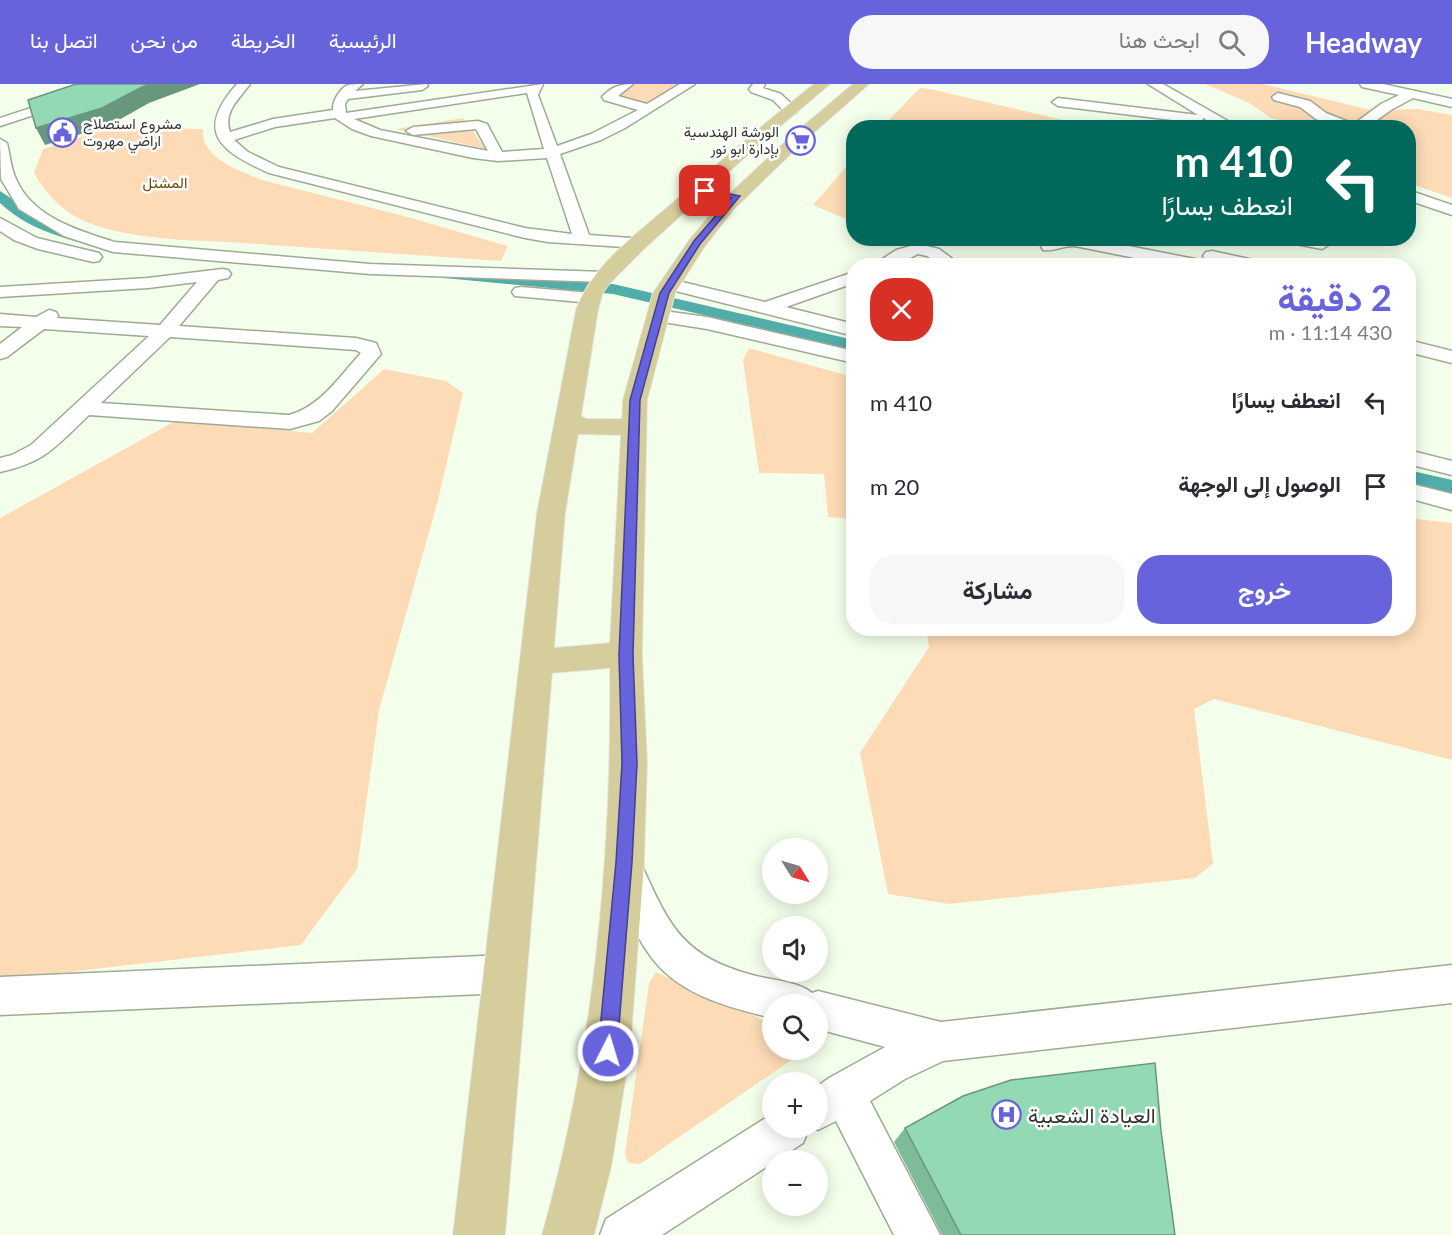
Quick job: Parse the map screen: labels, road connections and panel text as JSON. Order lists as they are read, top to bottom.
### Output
{
  "parks": ["المشتل"],
  "places": {
    "public building": ["مشروع استصلاح اراضي مهروت"],
    "supermarket": ["الورشة الهندسية بإدارة ابو نور"],
    "hospital": ["العيادة الشعبية"]
  },
  "north": "bottom right",
  "page": {
    "header": "Headway",
    "search": "ابحث هنا",
    "nav": [
      "الرئيسية",
      "الخريطة",
      "من نحن",
      "اتصل بنا"
    ],
    "turn": ["410 m", "انعطف يسارًا"],
    "heading": ["2 دقيقة", "430 m · 11:14"],
    "list": [
      {
        "name": "انعطف يسارًا",
        "value": "410 m"
      },
      {
        "name": "الوصول إلى الوجهة",
        "value": "20 m"
      }
    ],
    "buttons": ["خروج", "مشاركة"],
    "map_buttons": ["+", "−"]
  }
}
